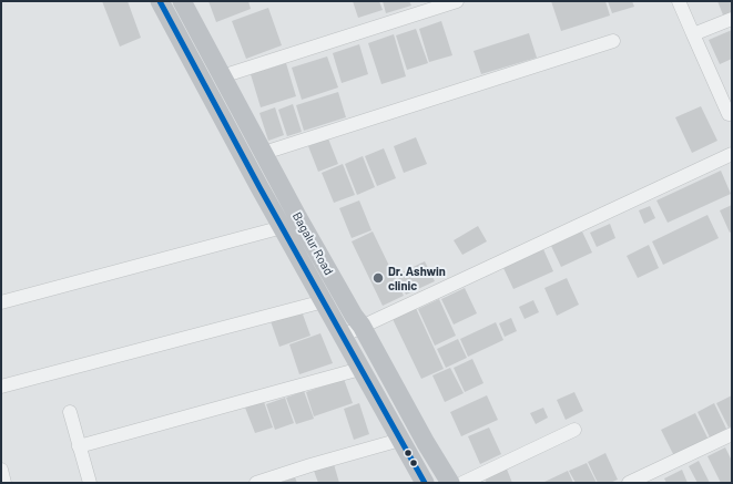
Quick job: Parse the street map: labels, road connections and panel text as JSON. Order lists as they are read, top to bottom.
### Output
{
  "streets": {
    "main road": ["Bagalur Road"]
  },
  "places": ["Dr. Ashwin clinic"]
}
